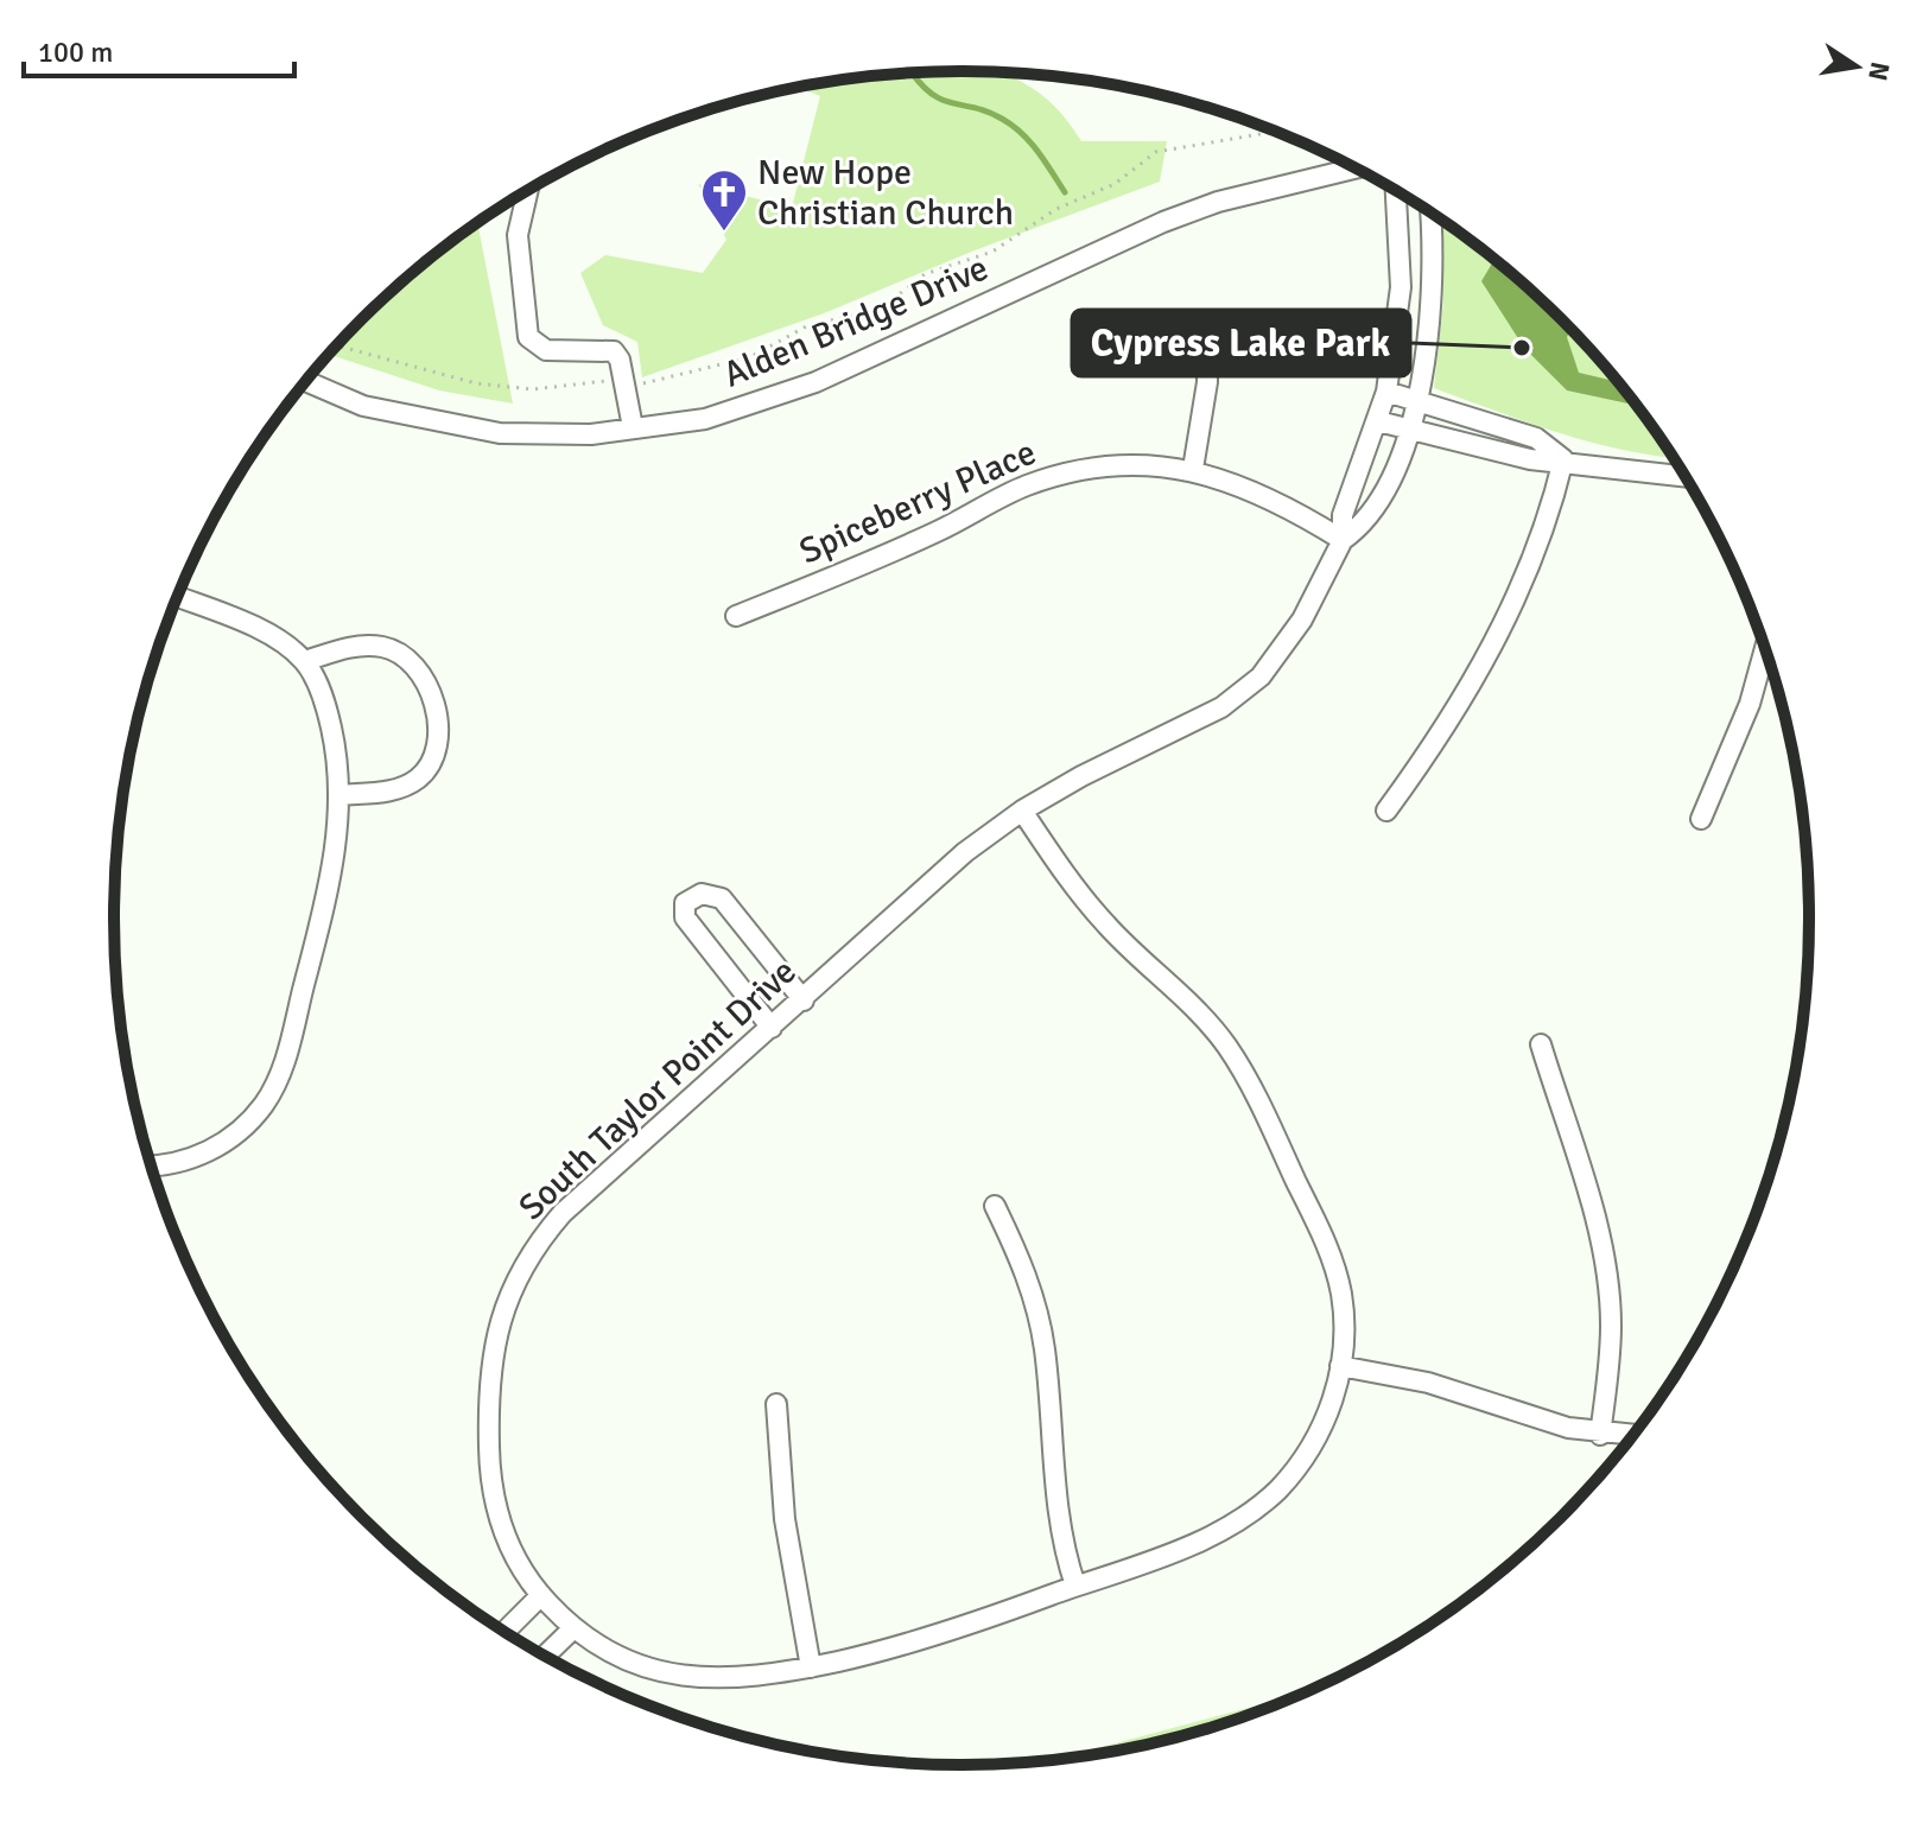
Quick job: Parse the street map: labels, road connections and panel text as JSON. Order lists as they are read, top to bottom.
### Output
{
  "streets": {
    "street": ["Alden Bridge Drive", "Spiceberry Place", "South Taylor Point Drive"]
  },
  "crossings": [
    ["Spiceberry Place", "South Taylor Point Drive"]
  ],
  "places": {
    "church": ["New Hope Christian Church"],
    "other": ["Cypress Lake Park"]
  },
  "scale_bar": "100 m",
  "north": "right"
}
